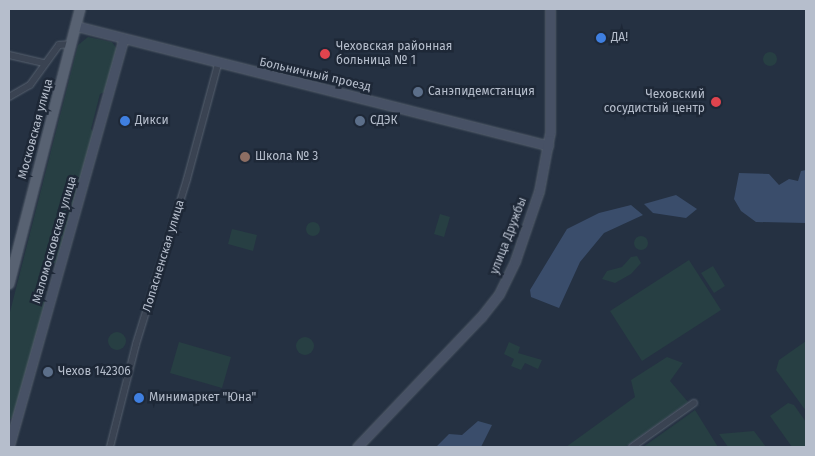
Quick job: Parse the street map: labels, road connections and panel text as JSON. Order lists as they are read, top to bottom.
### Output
{
  "streets": {
    "main road": ["Московская улица"],
    "street": [
      "Больничный проезд",
      "улица Дружбы",
      "Маломосковская улица",
      "Лопасненская улица"
    ]
  },
  "crossings": [
    ["Больничный проезд", "Московская улица"],
    ["Больничный проезд", "улица Дружбы"],
    ["Больничный проезд", "Маломосковская улица"],
    ["Больничный проезд", "Лопасненская улица"]
  ],
  "places": [
    "ДА!",
    "Чеховская районная больница № 1",
    "Санэпидемстанция",
    "Чеховский сосудистый центр",
    "Дикси",
    "СДЭК",
    "Школа № 3",
    "Чехов 142306",
    "Минимаркет \"Юна\""
  ]
}
